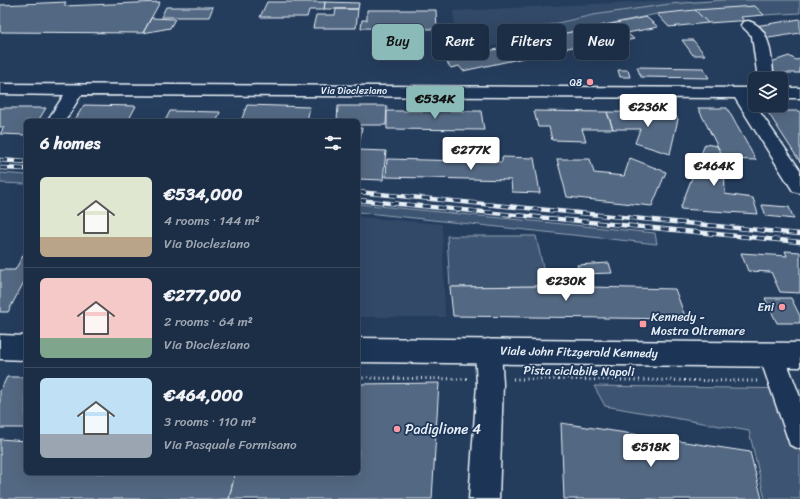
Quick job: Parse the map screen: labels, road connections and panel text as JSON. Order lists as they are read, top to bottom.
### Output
{
  "streets": {
    "street": ["Via Diocleziano", "Viale John Fitzgerald Kennedy"],
    "path": ["Pista ciclabile Napoli"]
  },
  "places": {
    "other": ["Q8", "Eni", "Padiglione 4"],
    "transit": ["Kennedy - Mostra Oltremare"]
  },
  "page": {
    "chip": [
      "Buy",
      "Rent",
      "Filters",
      "New"
    ],
    "price": [
      "€534K",
      "€236K",
      "€277K",
      "€464K",
      "€230K",
      "€518K"
    ],
    "heading": "6 homes",
    "list": [
      {
        "name": "€534,000",
        "note": "4 rooms · 144 m² · Via Diocleziano"
      },
      {
        "name": "€277,000",
        "note": "2 rooms · 64 m² · Via Diocleziano"
      },
      {
        "name": "€464,000",
        "note": "3 rooms · 110 m² · Via Pasquale Formisano"
      }
    ]
  }
}
